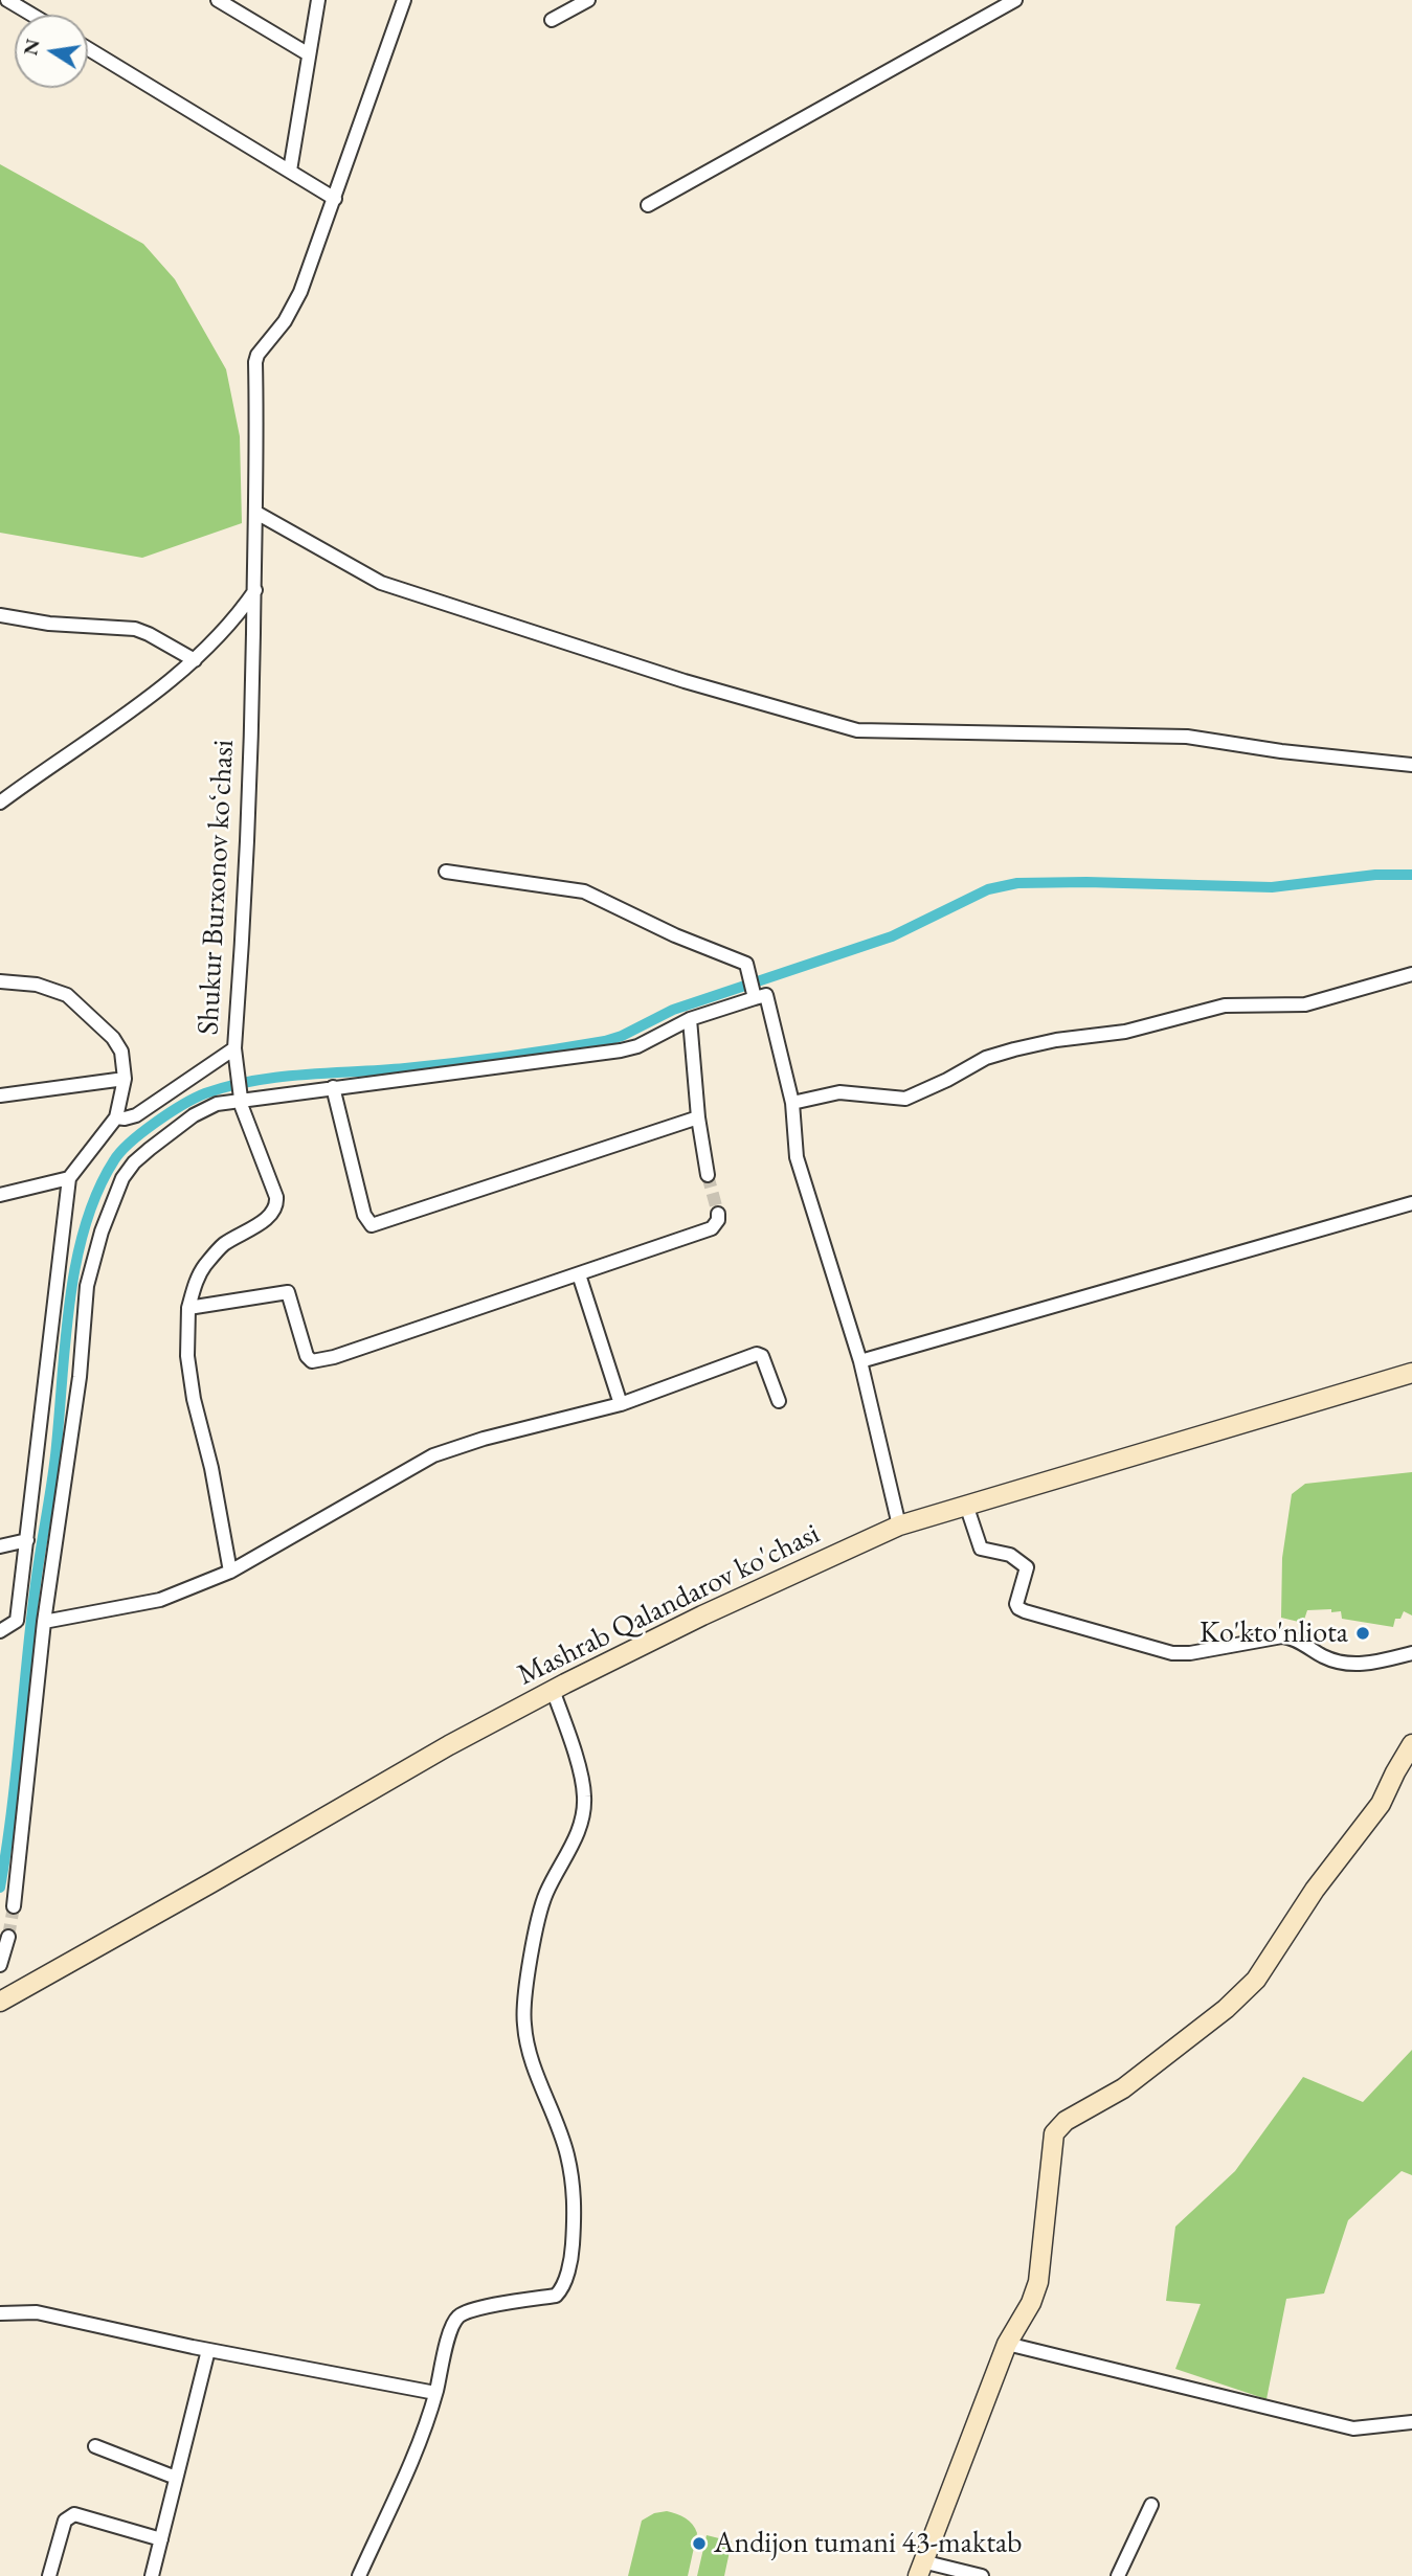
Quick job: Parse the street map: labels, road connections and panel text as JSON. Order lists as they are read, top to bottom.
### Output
{
  "streets": {
    "main road": ["Mashrab Qalandarov ko'chasi"],
    "street": ["Shukur Burxonov koʻchasi"]
  },
  "places": ["Ko'kto'nliota", "Andijon tumani 43-maktab"],
  "north": "left"
}
